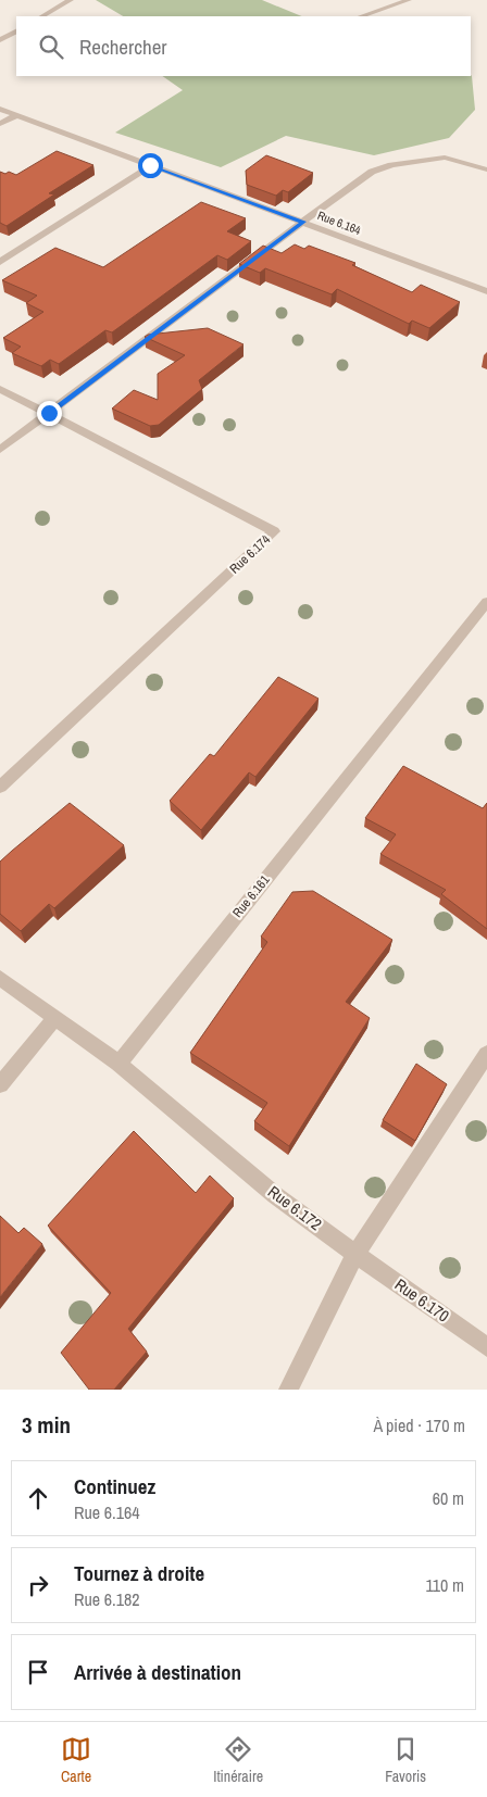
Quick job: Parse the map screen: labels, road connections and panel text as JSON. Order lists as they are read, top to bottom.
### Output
{
  "streets": {
    "street": [
      "Rue 6.164",
      "Rue 6.174",
      "Rue 6.161",
      "Rue 6.172",
      "Rue 6.170"
    ]
  },
  "crossings": [
    ["Rue 6.161", "Rue 6.172"],
    ["Rue 6.172", "Rue 6.170"]
  ],
  "page": {
    "search": "Rechercher",
    "heading": ["3 min", "À pied · 170 m"],
    "list": [
      ["Continuez", "Rue 6.164", "60 m"],
      ["Tournez à droite", "Rue 6.182", "110 m"],
      "Arrivée à destination"
    ],
    "nav": ["Carte", "Itinéraire", "Favoris"]
  }
}
